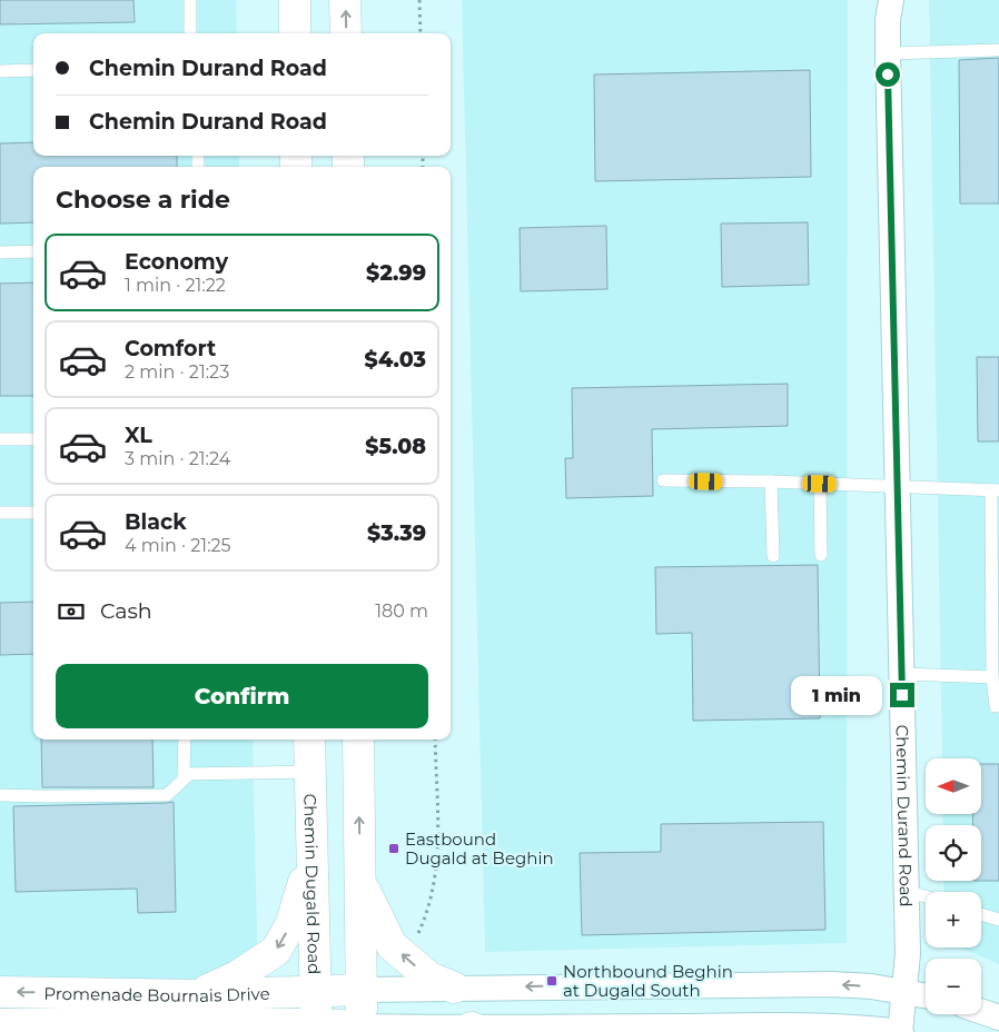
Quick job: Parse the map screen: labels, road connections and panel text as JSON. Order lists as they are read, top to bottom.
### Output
{
  "streets": {
    "main road": ["Chemin Dugald Road", "Promenade Bournais Drive"],
    "street": ["Chemin Durand Road"]
  },
  "crossings": [
    ["Chemin Dugald Road", "Promenade Bournais Drive"]
  ],
  "places": {
    "transit": ["Eastbound Dugald at Beghin", "Northbound Beghin at Dugald South"]
  },
  "north": "left",
  "page": {
    "banner": ["Chemin Durand Road", "Chemin Durand Road"],
    "heading": "Choose a ride",
    "list": [
      {
        "name": "Economy",
        "note": "1 min · 21:22",
        "value": "$2.99"
      },
      {
        "name": "Comfort",
        "note": "2 min · 21:23",
        "value": "$4.03"
      },
      {
        "name": "XL",
        "note": "3 min · 21:24",
        "value": "$5.08"
      },
      {
        "name": "Black",
        "note": "4 min · 21:25",
        "value": "$3.39"
      }
    ],
    "pay": ["Cash", "180 m"],
    "buttons": "Confirm",
    "bubble": "1 min",
    "map_buttons": ["+", "−"]
  }
}
